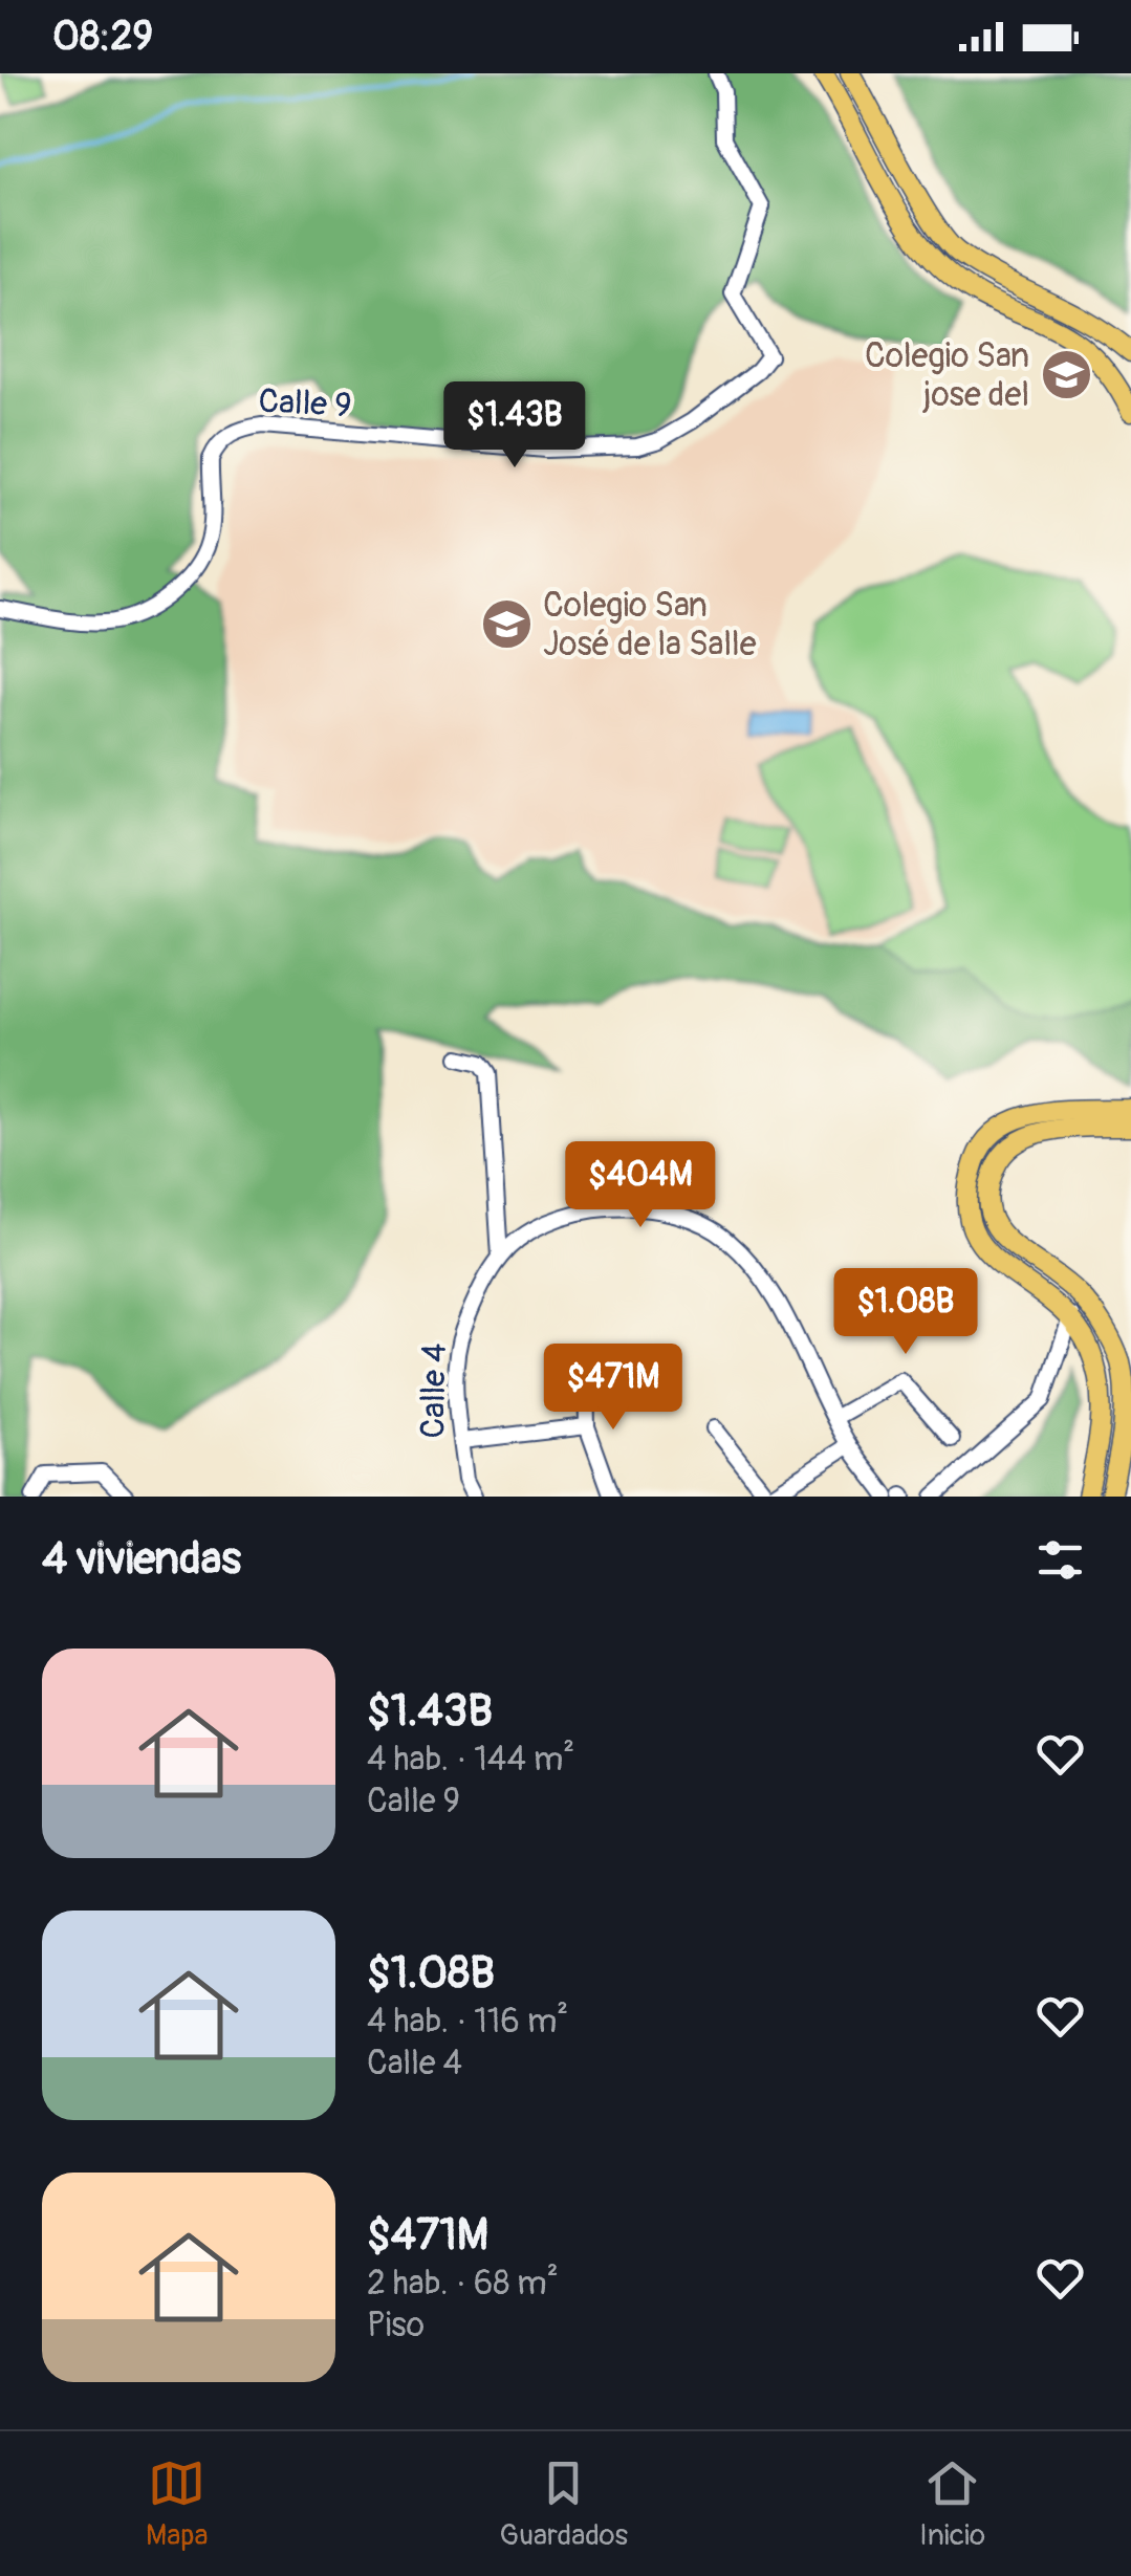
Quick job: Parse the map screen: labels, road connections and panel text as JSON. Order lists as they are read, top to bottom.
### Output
{
  "streets": {
    "street": ["Calle 9", "Calle 4"]
  },
  "places": {
    "school or university": ["Colegio San jose del", "Colegio San José de la Salle"]
  },
  "page": {
    "status": "08:29",
    "price": [
      "$1.43B",
      "$404M",
      "$1.08B",
      "$471M"
    ],
    "heading": "4 viviendas",
    "list": [
      {
        "name": "$1.43B",
        "note": "4 hab. · 144 m² · Calle 9"
      },
      {
        "name": "$1.08B",
        "note": "4 hab. · 116 m² · Calle 4"
      },
      {
        "name": "$471M",
        "note": "2 hab. · 68 m² · Piso"
      }
    ],
    "tabs": ["Mapa", "Guardados", "Inicio"]
  }
}
